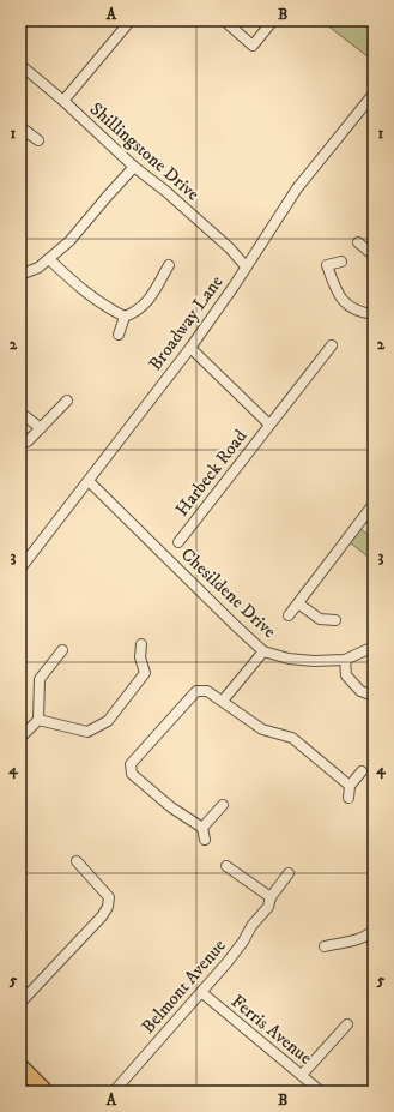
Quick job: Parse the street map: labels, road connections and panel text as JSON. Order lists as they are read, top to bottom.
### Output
{
  "streets": {
    "street": [
      "Shillingstone Drive",
      "Broadway Lane",
      "Harbeck Road",
      "Chesildene Drive",
      "Belmont Avenue",
      "Ferris Avenue"
    ]
  },
  "crossings": [
    ["Shillingstone Drive", "Broadway Lane"],
    ["Broadway Lane", "Harbeck Road"],
    ["Broadway Lane", "Chesildene Drive"],
    ["Belmont Avenue", "Ferris Avenue"]
  ],
  "grid": {
    "columns": ["A", "B"],
    "rows": [
      "1",
      "2",
      "3",
      "4",
      "5"
    ]
  }
}
